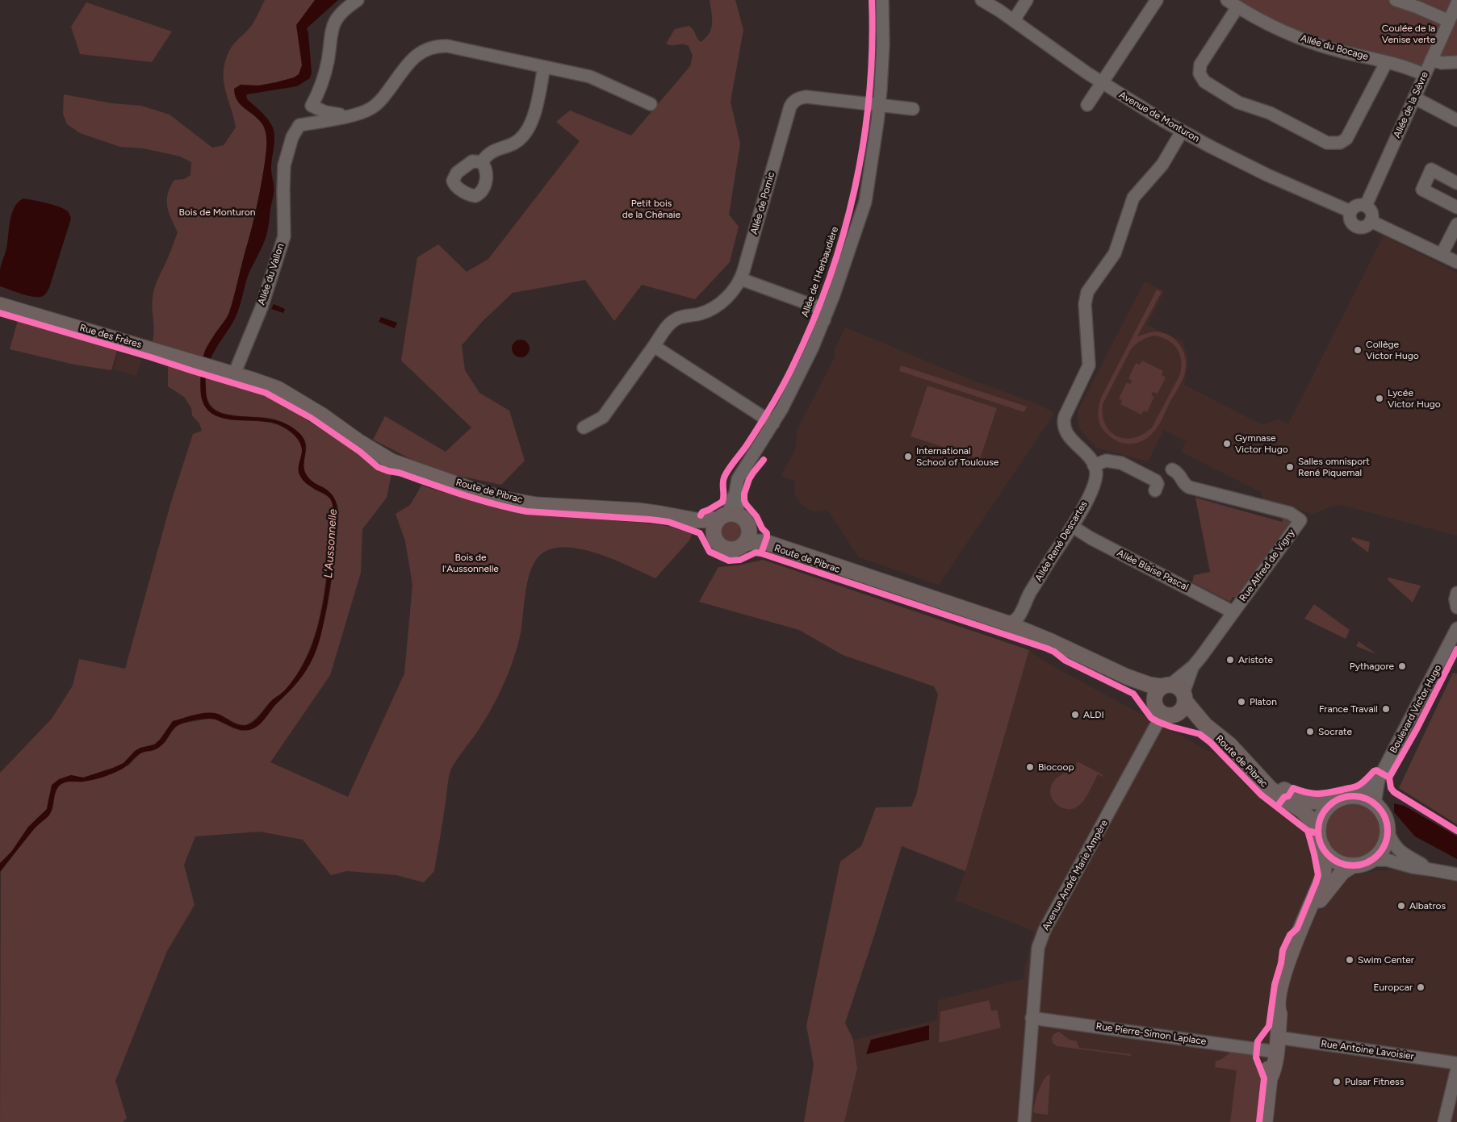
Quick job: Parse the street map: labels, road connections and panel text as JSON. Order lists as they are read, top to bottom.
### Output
{
  "streets": {
    "main road": ["Rue des Frères", "Route de Pibrac"],
    "street": [
      "Allée du Bocage",
      "Allée de la Sèvre",
      "Avenue de Monturon",
      "Allée de Pornic",
      "Allée de l'Herbaudière",
      "Allée du Vallon",
      "Allée René Descartes",
      "Rue Alfred de Vigny",
      "Allée Blaise Pascal",
      "Boulevard Victor Hugo",
      "Avenue André Marie Ampère",
      "Rue Pierre-Simon Laplace",
      "Rue Antoine Lavoisier"
    ]
  },
  "crossings": [
    ["Allée du Bocage", "Allée de la Sèvre"],
    ["Allée de la Sèvre", "Avenue de Monturon"],
    ["Allée de Pornic", "Allée de l'Herbaudière"],
    ["Allée de l'Herbaudière", "Route de Pibrac"],
    ["Allée du Vallon", "Rue des Frères"],
    ["Allée du Vallon", "Route de Pibrac"],
    ["Rue des Frères", "Route de Pibrac"],
    ["Route de Pibrac", "Allée René Descartes"],
    ["Route de Pibrac", "Rue Alfred de Vigny"],
    ["Route de Pibrac", "Boulevard Victor Hugo"],
    ["Route de Pibrac", "Avenue André Marie Ampère"],
    ["Allée René Descartes", "Allée Blaise Pascal"],
    ["Rue Alfred de Vigny", "Allée Blaise Pascal"],
    ["Avenue André Marie Ampère", "Rue Pierre-Simon Laplace"]
  ],
  "water": ["L'Aussonnelle"],
  "parks": [
    "Coulée de la Venise verte",
    "Petit bois de la Chênaie",
    "Bois de Monturon",
    "Bois de l'Aussonnelle"
  ],
  "places": [
    "Collège Victor Hugo",
    "Lycée Victor Hugo",
    "Gymnase Victor Hugo",
    "International School of Toulouse",
    "Salles omnisport René Piquemal",
    "Aristote",
    "Pythagore",
    "Platon",
    "France Travail",
    "ALDI",
    "Socrate",
    "Biocoop",
    "Albatros",
    "Swim Center",
    "Europcar",
    "Pulsar Fitness"
  ]
}
